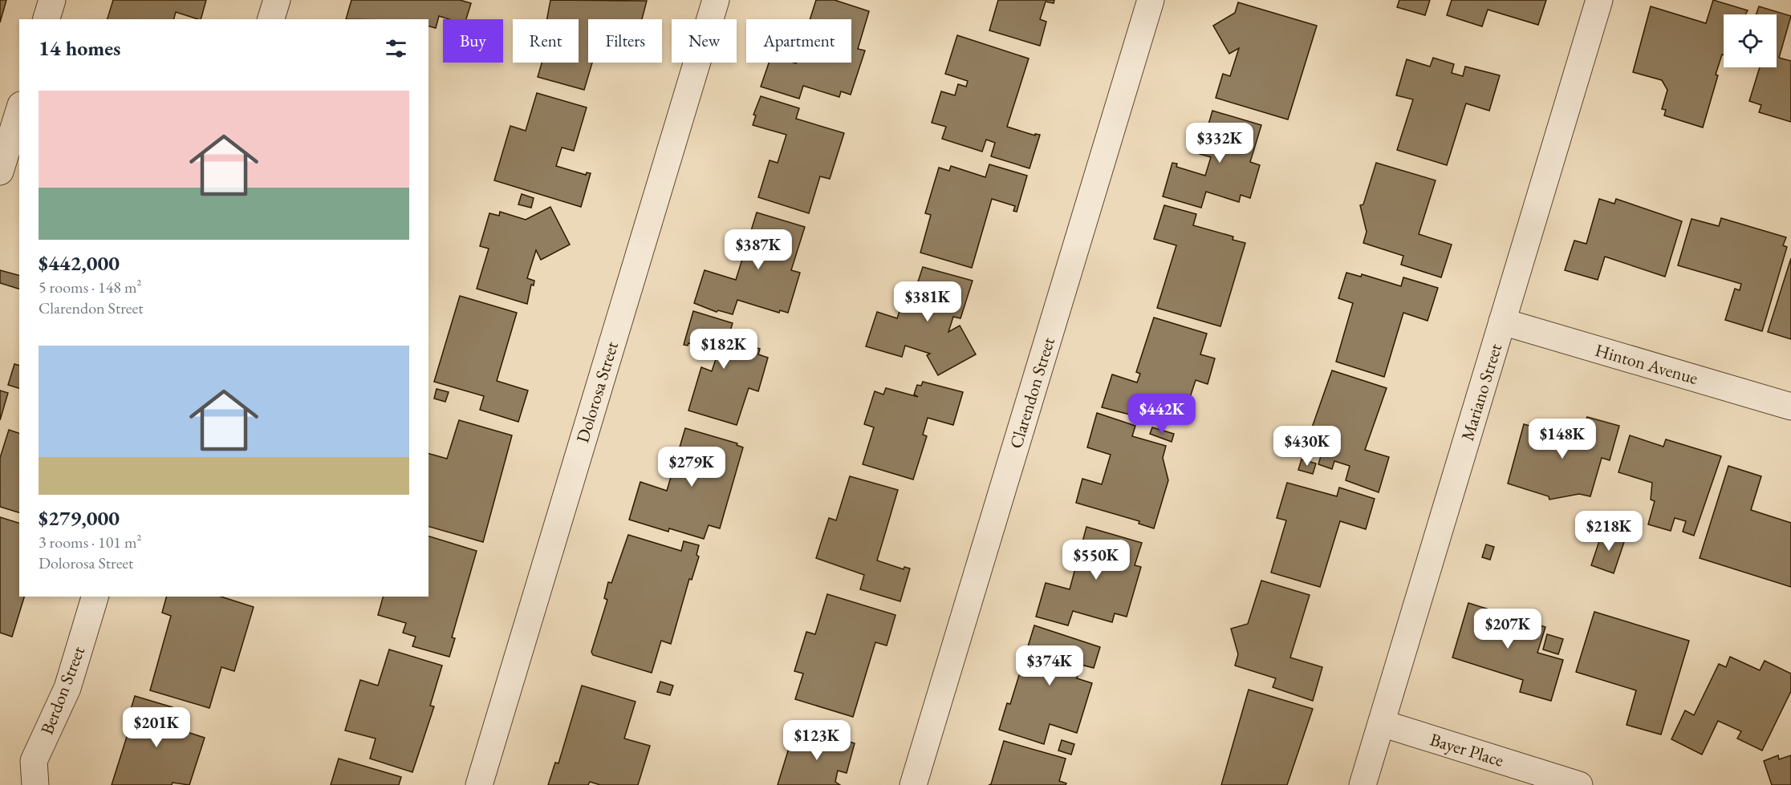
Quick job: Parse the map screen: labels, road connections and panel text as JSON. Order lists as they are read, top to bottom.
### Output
{
  "streets": {
    "street": [
      "Hinton Avenue",
      "Dolorosa Street",
      "Mariano Street",
      "Clarendon Street",
      "Berdon Street",
      "Bayer Place"
    ]
  },
  "crossings": [
    ["Hinton Avenue", "Mariano Street"],
    ["Mariano Street", "Bayer Place"]
  ],
  "page": {
    "chip": [
      "Buy",
      "Rent",
      "Filters",
      "New",
      "Apartment"
    ],
    "heading": "14 homes",
    "list": [
      {
        "name": "$442,000",
        "note": "5 rooms · 148 m² · Clarendon Street"
      },
      {
        "name": "$279,000",
        "note": "3 rooms · 101 m² · Dolorosa Street"
      }
    ],
    "price": [
      "$332K",
      "$387K",
      "$381K",
      "$182K",
      "$442K",
      "$148K",
      "$430K",
      "$279K",
      "$218K",
      "$550K",
      "$207K",
      "$374K",
      "$201K",
      "$123K"
    ]
  }
}
